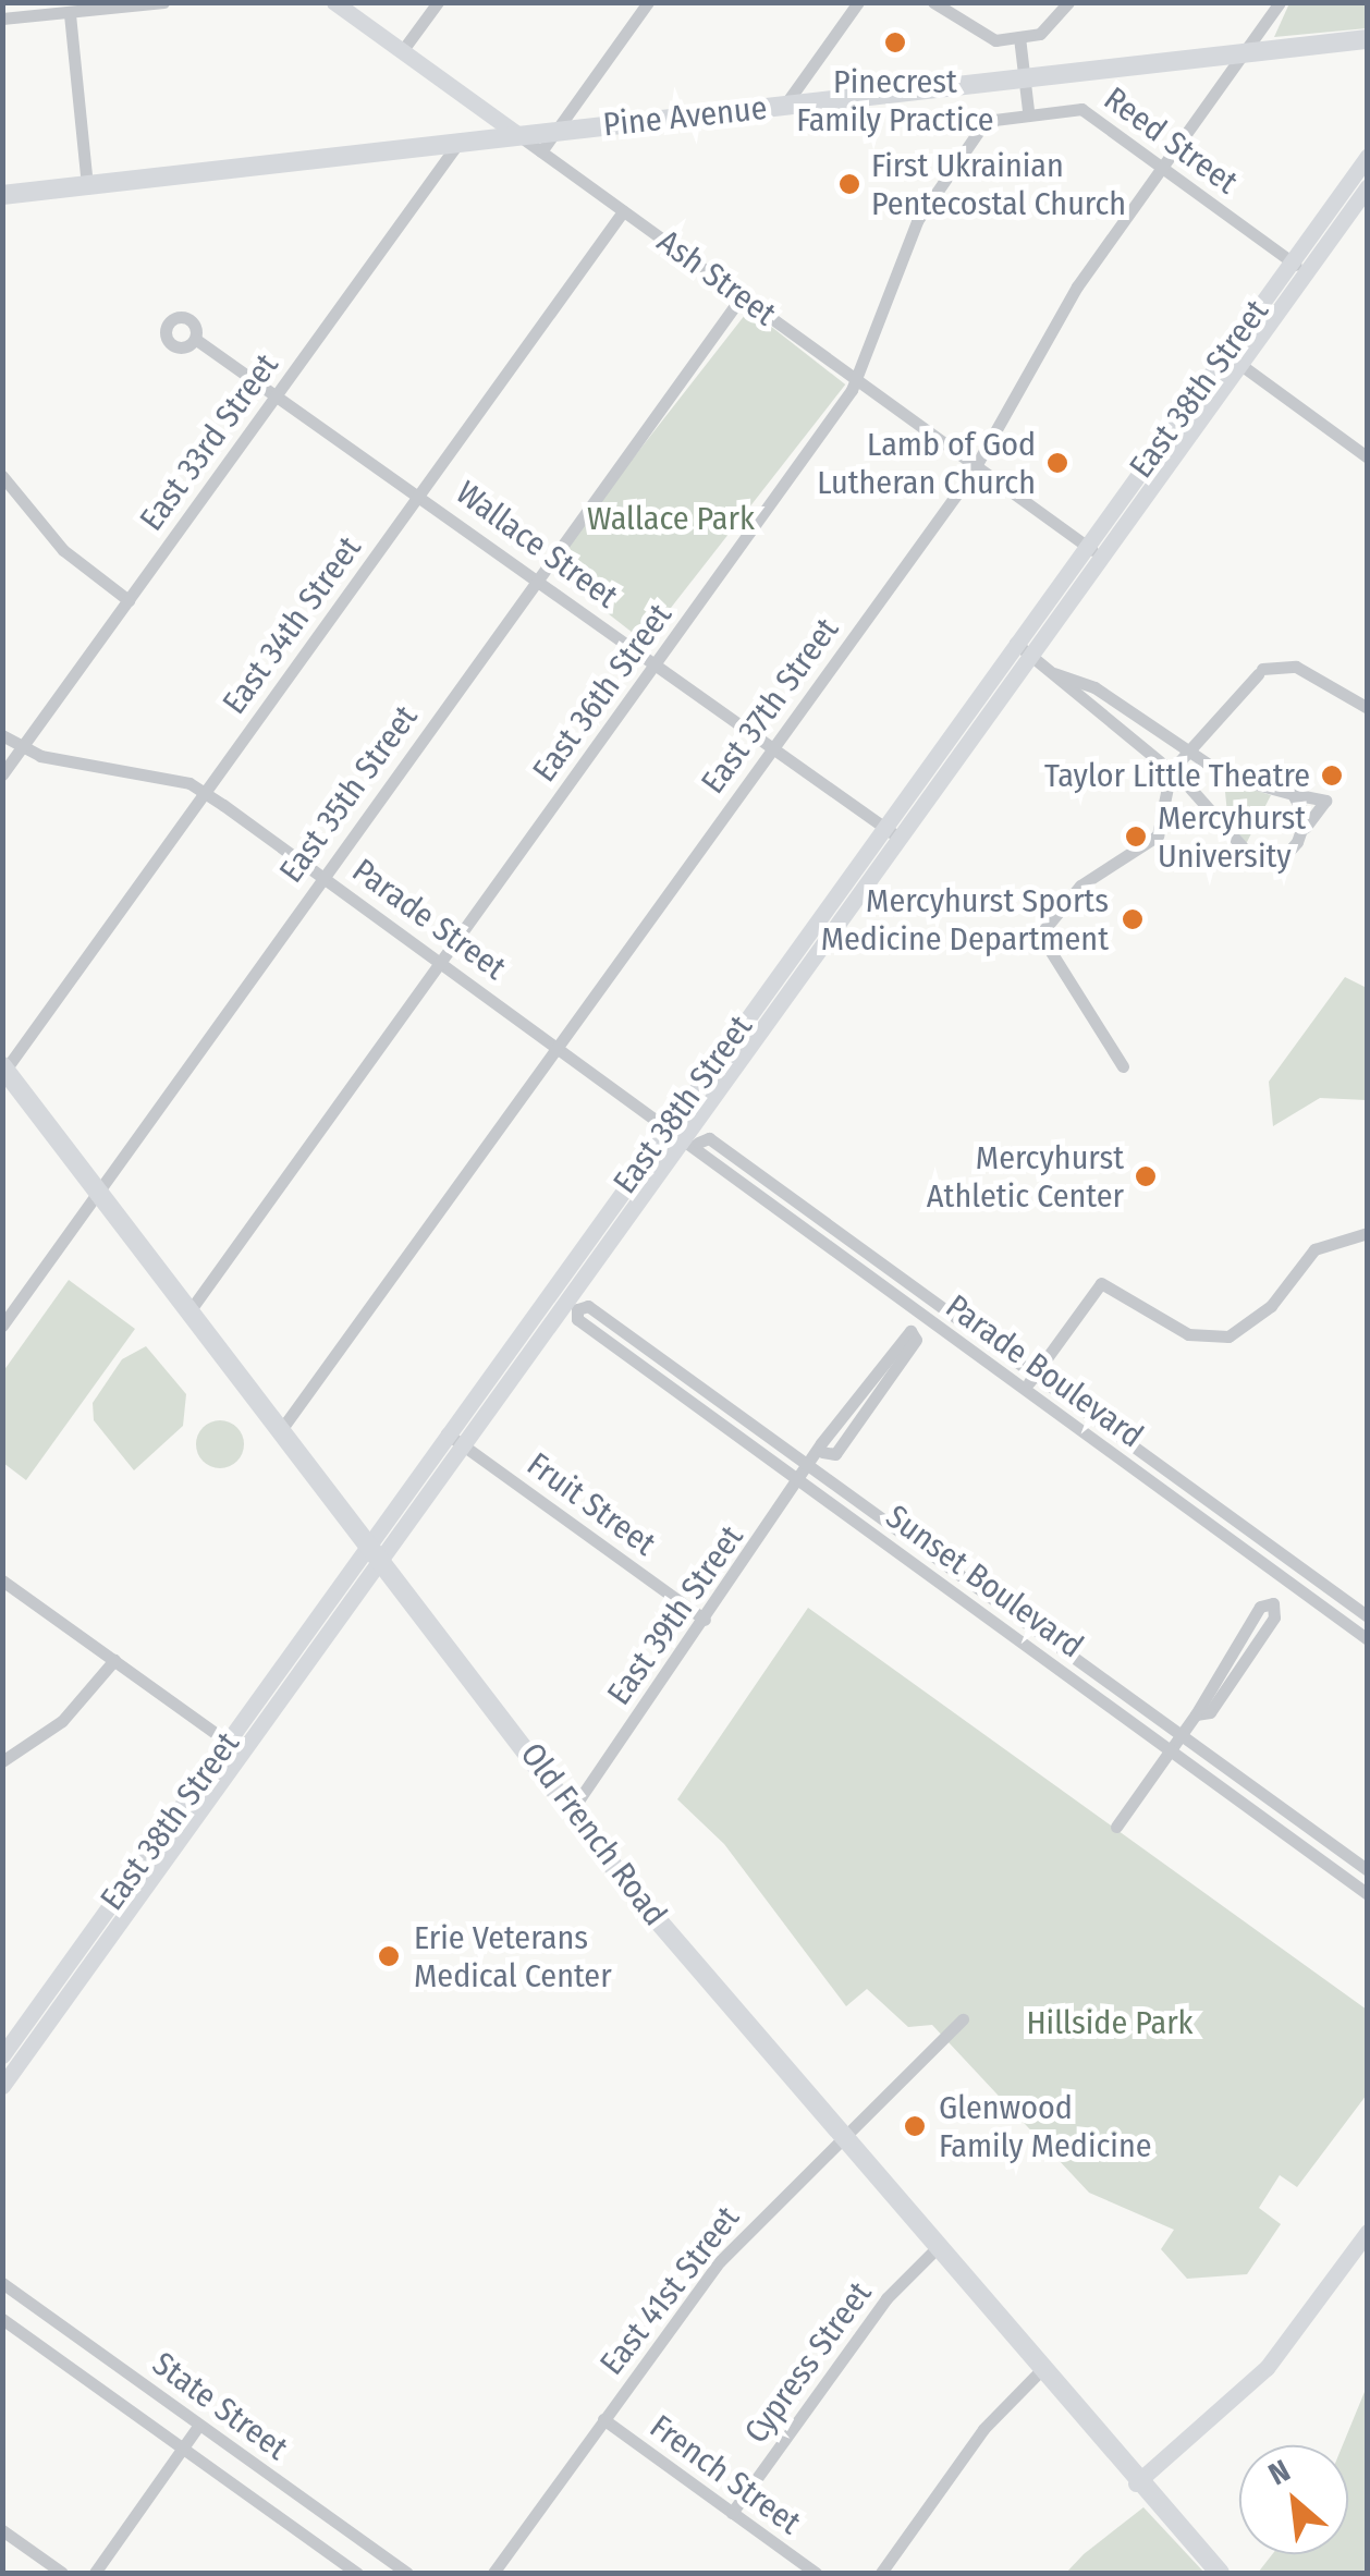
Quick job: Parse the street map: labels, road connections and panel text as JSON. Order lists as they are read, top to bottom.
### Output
{
  "streets": {
    "main road": [
      "Pine Avenue",
      "Ash Street",
      "East 38th Street",
      "Old French Road"
    ],
    "street": [
      "Reed Street",
      "East 33rd Street",
      "Wallace Street",
      "East 34th Street",
      "East 36th Street",
      "East 37th Street",
      "East 35th Street",
      "Parade Street",
      "Parade Boulevard",
      "Fruit Street",
      "Sunset Boulevard",
      "East 39th Street",
      "East 41st Street",
      "Cypress Street",
      "State Street",
      "French Street"
    ]
  },
  "crossings": [
    ["Pine Avenue", "Ash Street"],
    ["Pine Avenue", "East 33rd Street"],
    ["Pine Avenue", "East 37th Street"],
    ["Reed Street", "East 38th Street"],
    ["Reed Street", "East 36th Street"],
    ["Reed Street", "East 37th Street"],
    ["Ash Street", "East 38th Street"],
    ["Ash Street", "East 34th Street"],
    ["Ash Street", "East 36th Street"],
    ["Ash Street", "East 37th Street"],
    ["Ash Street", "East 35th Street"],
    ["East 38th Street", "Wallace Street"],
    ["East 38th Street", "Parade Street"],
    ["East 38th Street", "Parade Boulevard"],
    ["East 38th Street", "Fruit Street"],
    ["East 38th Street", "Sunset Boulevard"],
    ["East 38th Street", "Old French Road"],
    ["East 33rd Street", "Wallace Street"],
    ["East 33rd Street", "Parade Street"],
    ["Wallace Street", "East 34th Street"],
    ["Wallace Street", "East 36th Street"],
    ["Wallace Street", "East 37th Street"],
    ["Wallace Street", "East 35th Street"],
    ["East 34th Street", "Parade Street"],
    ["East 34th Street", "Old French Road"],
    ["East 36th Street", "Parade Street"],
    ["East 36th Street", "Old French Road"],
    ["East 37th Street", "Parade Street"],
    ["East 37th Street", "Old French Road"],
    ["East 35th Street", "Parade Street"],
    ["East 35th Street", "Old French Road"],
    ["Parade Street", "Parade Boulevard"],
    ["Parade Boulevard", "East 39th Street"],
    ["Fruit Street", "East 39th Street"],
    ["Sunset Boulevard", "East 39th Street"],
    ["East 39th Street", "Old French Road"],
    ["Old French Road", "East 41st Street"],
    ["Old French Road", "Cypress Street"],
    ["East 41st Street", "French Street"],
    ["Cypress Street", "French Street"]
  ],
  "parks": ["Wallace Park", "Hillside Park"],
  "places": [
    "Pinecrest Family Practice",
    "First Ukrainian Pentecostal Church",
    "Lamb of God Lutheran Church",
    "Taylor Little Theatre",
    "Mercyhurst University",
    "Mercyhurst Sports Medicine Department",
    "Mercyhurst Athletic Center",
    "Erie Veterans Medical Center",
    "Glenwood Family Medicine"
  ],
  "north": "top left"
}
